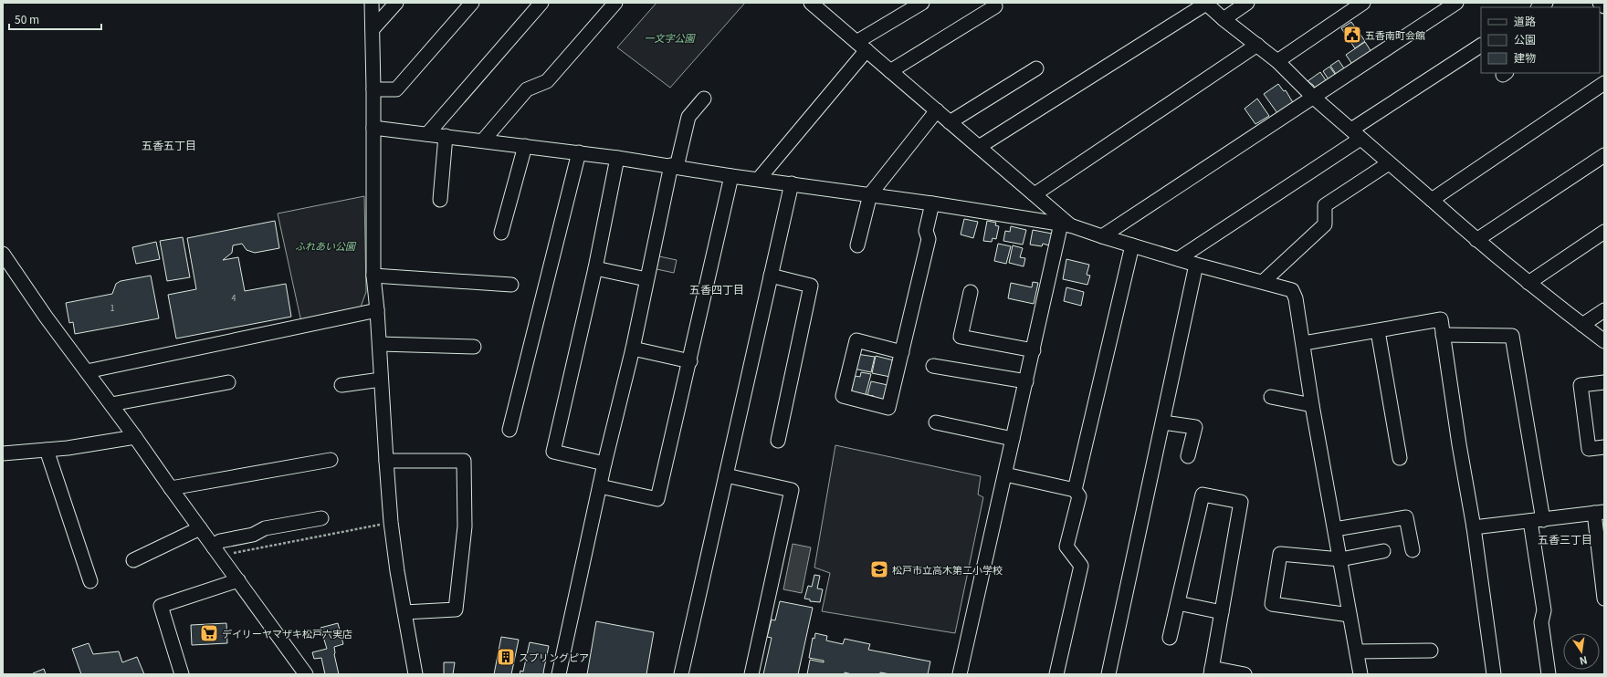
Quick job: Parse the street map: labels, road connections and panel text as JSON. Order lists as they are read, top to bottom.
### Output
{
  "districts": ["五香五丁目", "五香四丁目", "五香三丁目"],
  "parks": ["一文字公園", "ふれあい公園"],
  "places": {
    "public building": ["五香南町会館"],
    "school or university": ["松戸市立高木第二小学校"],
    "supermarket": ["デイリーヤマザキ松戸六実店"],
    "building": ["スプリングピア"]
  },
  "house_numbers": ["4", "1"],
  "legend": ["道路", "公園", "建物"],
  "scale_bar": "50 m",
  "north": "bottom"
}
